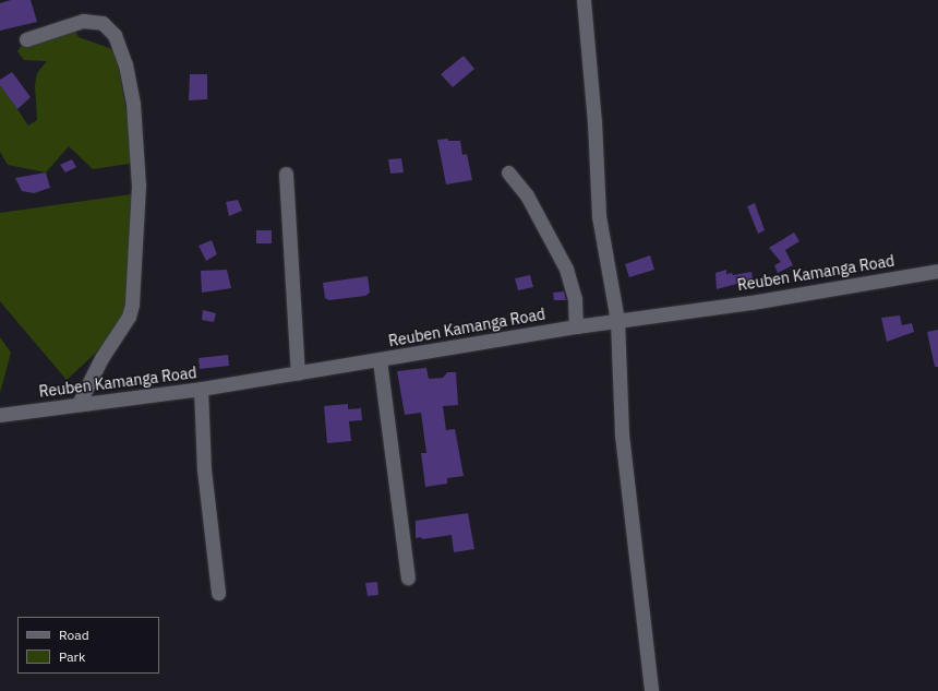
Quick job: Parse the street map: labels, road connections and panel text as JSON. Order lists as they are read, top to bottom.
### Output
{
  "streets": {
    "street": ["Reuben Kamanga Road"]
  },
  "legend": ["Road", "Park"]
}
